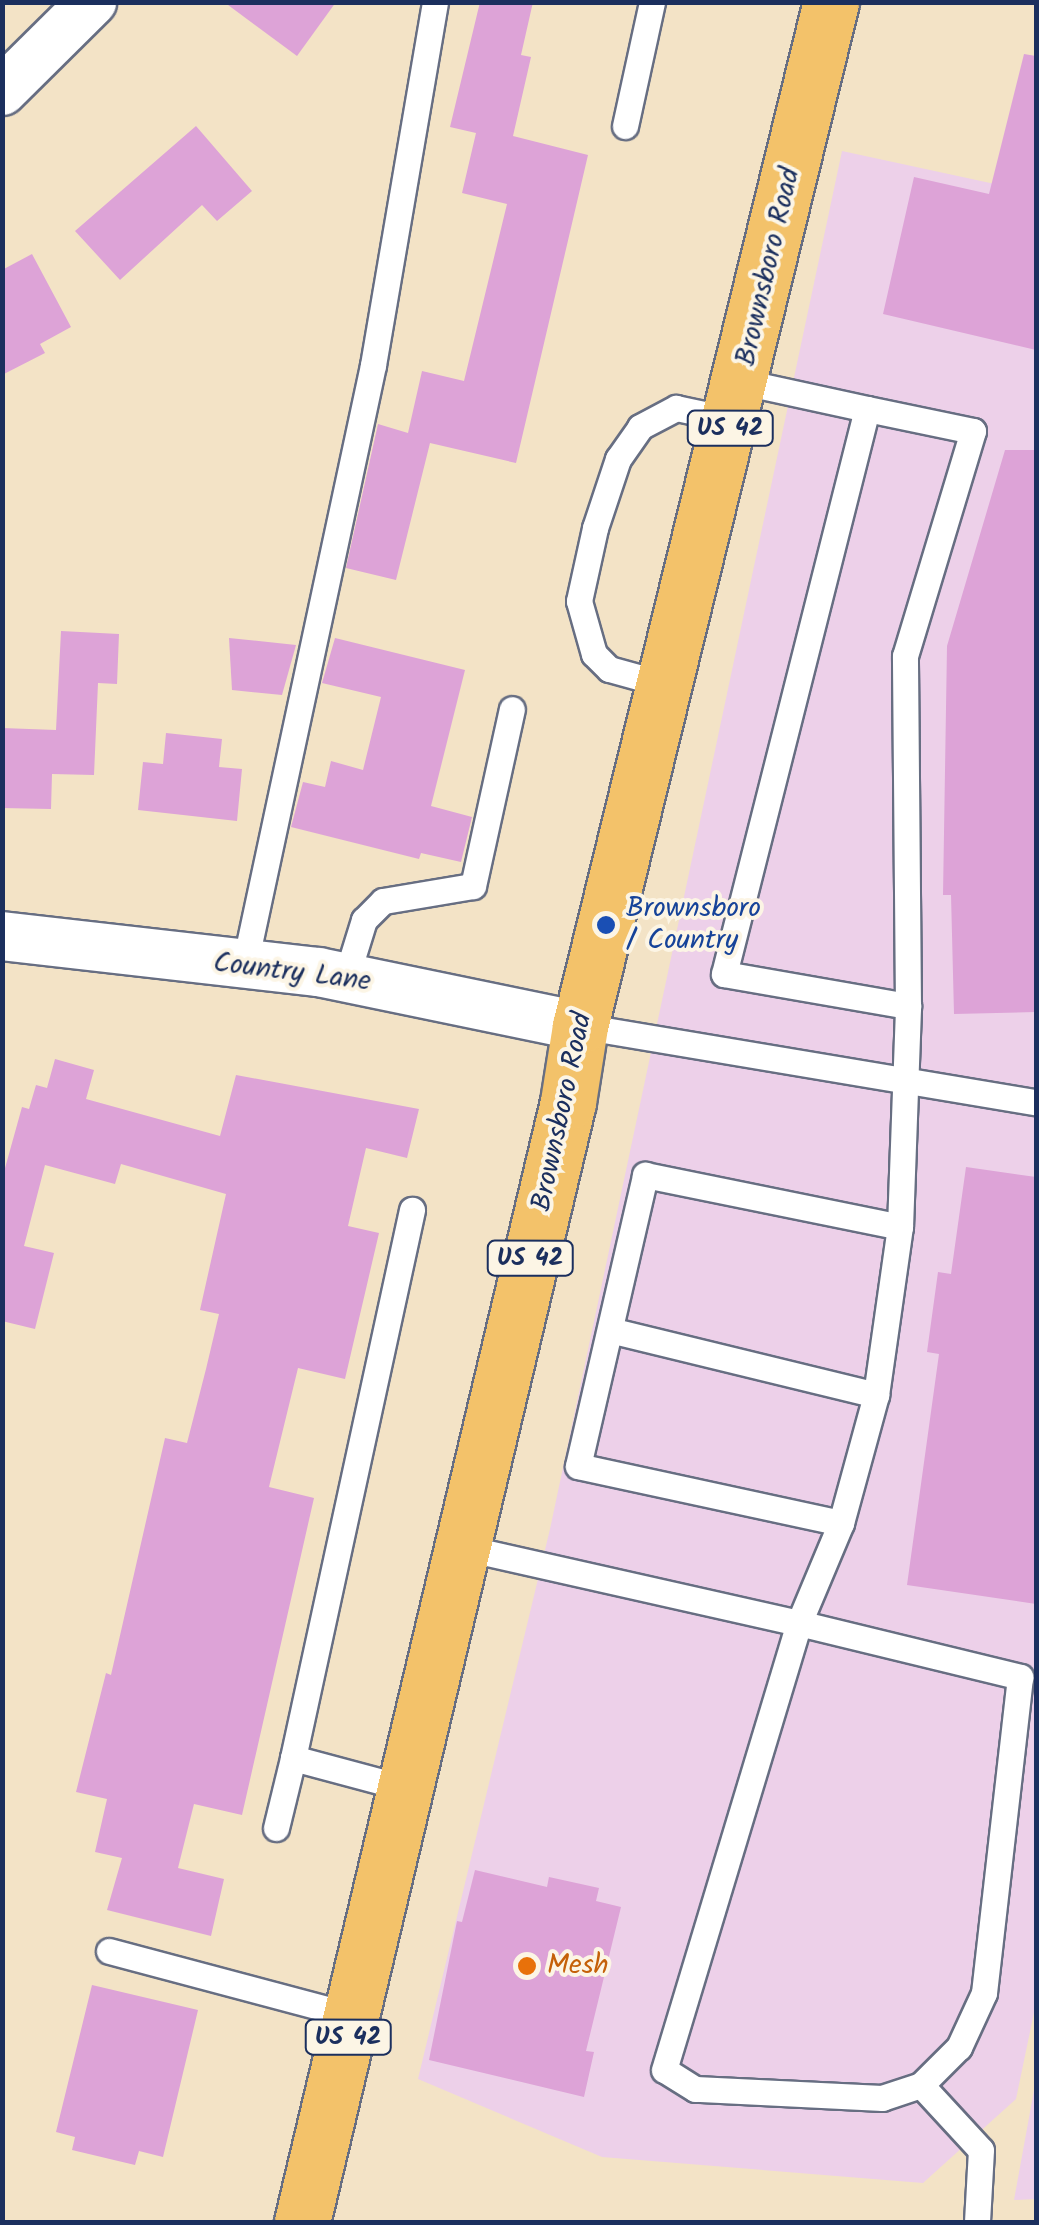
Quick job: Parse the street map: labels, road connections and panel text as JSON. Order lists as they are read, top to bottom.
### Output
{
  "streets": {
    "main road": ["Brownsboro Road", "US 42"],
    "street": ["Country Lane"]
  },
  "crossings": [
    ["Brownsboro Road", "Country Lane"]
  ],
  "places": ["Brownsboro / Country", "Mesh"]
}
